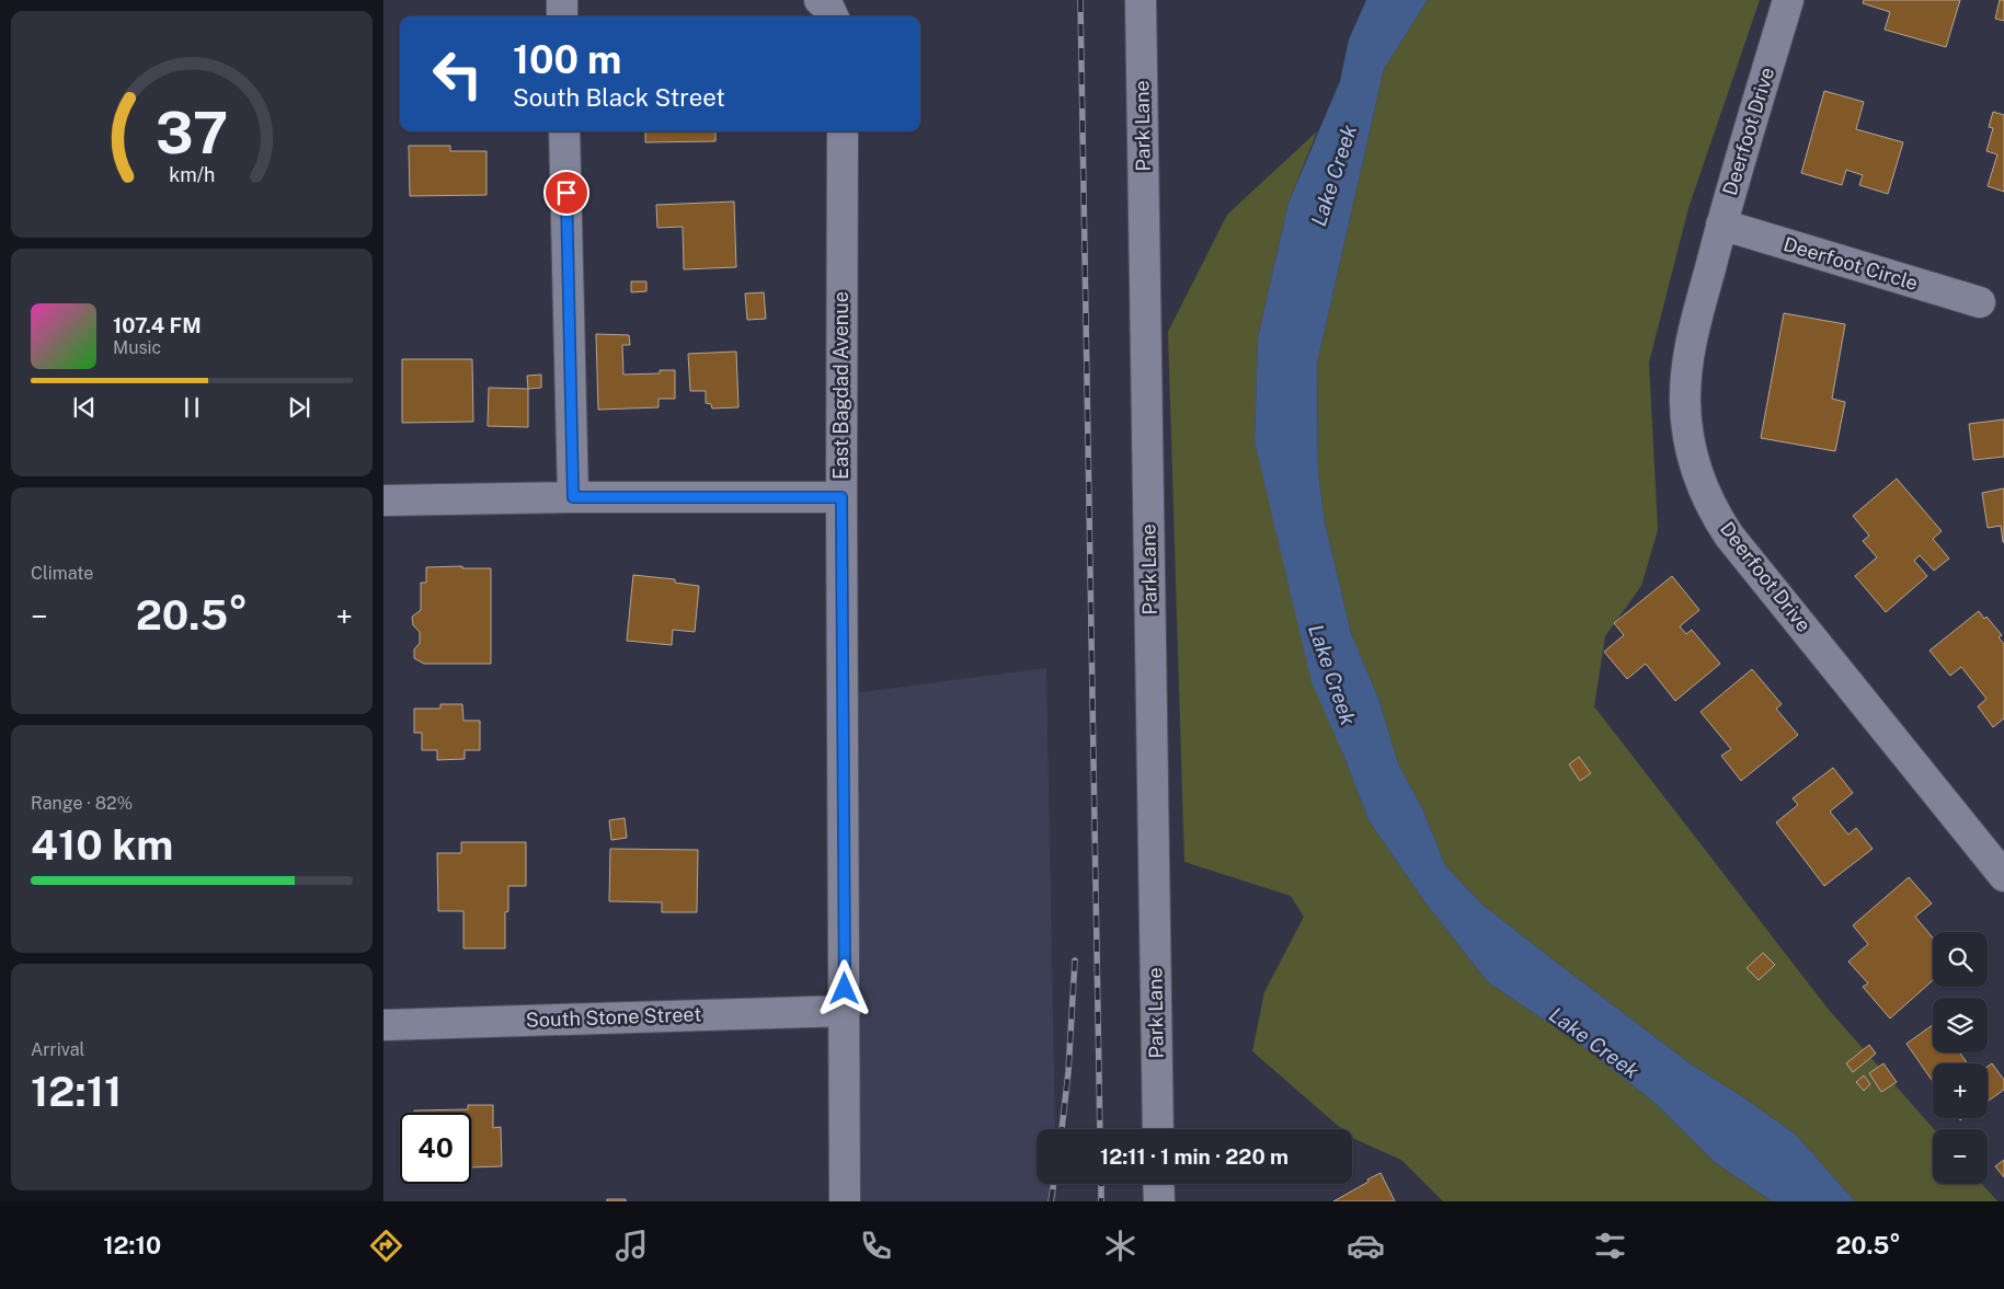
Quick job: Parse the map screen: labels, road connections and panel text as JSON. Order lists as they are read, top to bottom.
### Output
{
  "streets": {
    "street": [
      "Park Lane",
      "Deerfoot Drive",
      "Deerfoot Circle",
      "East Bagdad Avenue",
      "South Stone Street"
    ]
  },
  "crossings": [
    ["Deerfoot Drive", "Deerfoot Circle"],
    ["East Bagdad Avenue", "South Stone Street"]
  ],
  "water": ["Lake Creek"],
  "page": {
    "turn": ["100 m", "South Black Street"],
    "song": ["107.4 FM", "Music"],
    "tile": [
      "Climate",
      ["Range · 82%", "410 km"],
      ["Arrival", "12:11"]
    ],
    "heat": ["−", "20.5°", "+"],
    "map_buttons": ["+", "−"],
    "limit": "40",
    "trip": "12:11 · 1 min · 220 m",
    "tabs": ["12:10", "20.5°"],
    "gauge": ["37", "km/h"]
  }
}
